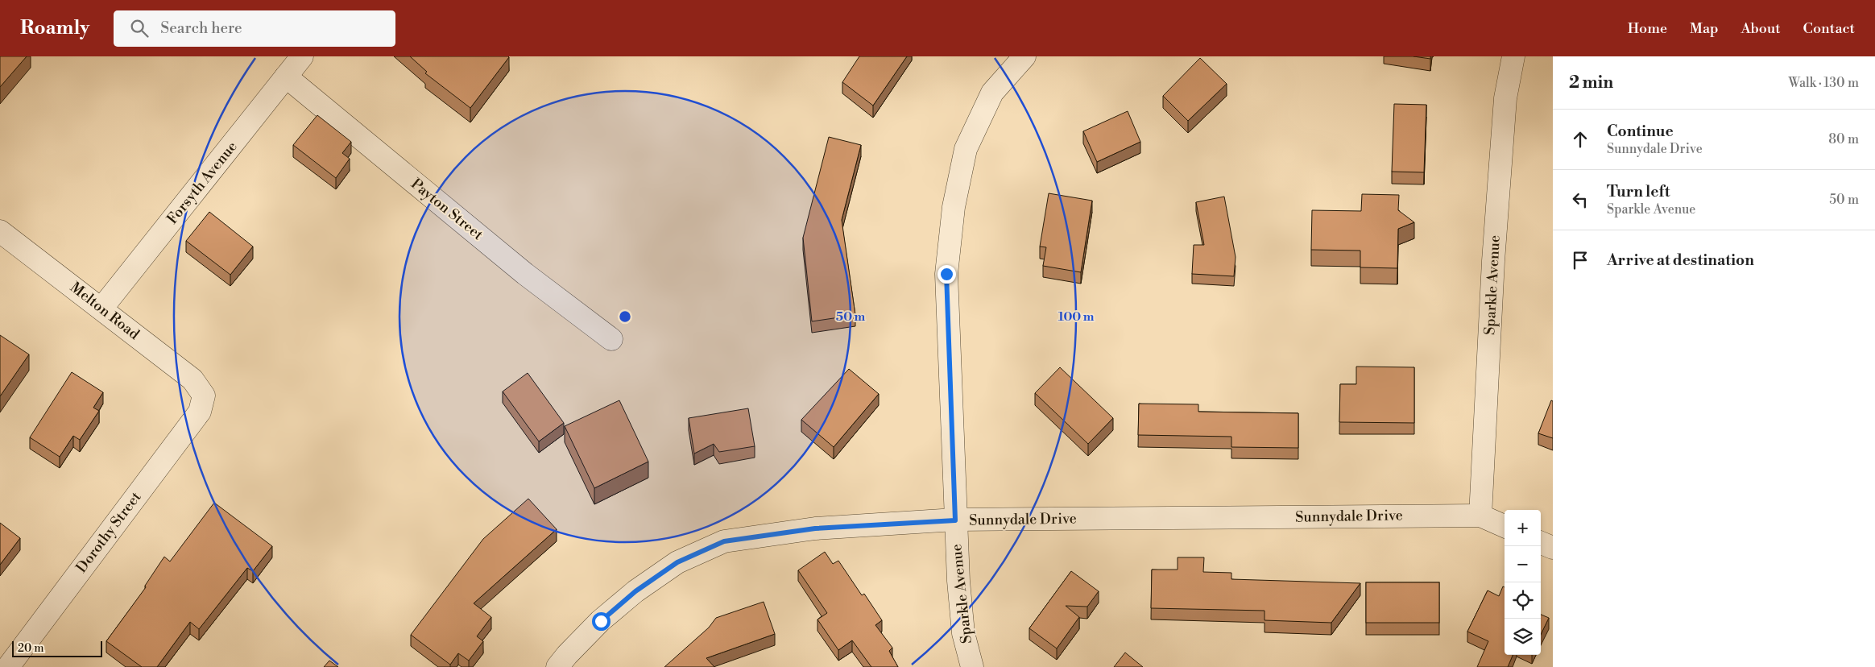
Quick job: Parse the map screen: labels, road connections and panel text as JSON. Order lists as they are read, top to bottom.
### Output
{
  "streets": {
    "street": [
      "Forsyth Avenue",
      "Payton Street",
      "Sparkle Avenue",
      "Melton Road",
      "Sunnydale Drive",
      "Dorothy Street"
    ]
  },
  "crossings": [
    ["Forsyth Avenue", "Payton Street"],
    ["Forsyth Avenue", "Melton Road"],
    ["Sparkle Avenue", "Sunnydale Drive"],
    ["Melton Road", "Dorothy Street"]
  ],
  "scale_bar": "20 m",
  "page": {
    "header": "Roamly",
    "search": "Search here",
    "nav": [
      "Home",
      "Map",
      "About",
      "Contact"
    ],
    "heading": ["2 min", "Walk · 130 m"],
    "list": [
      ["Continue", "Sunnydale Drive", "80 m"],
      ["Turn left", "Sparkle Avenue", "50 m"],
      "Arrive at destination"
    ],
    "map_buttons": ["+", "−"],
    "scale": "20 m"
  },
  "rings": ["50 m", "100 m"]
}
